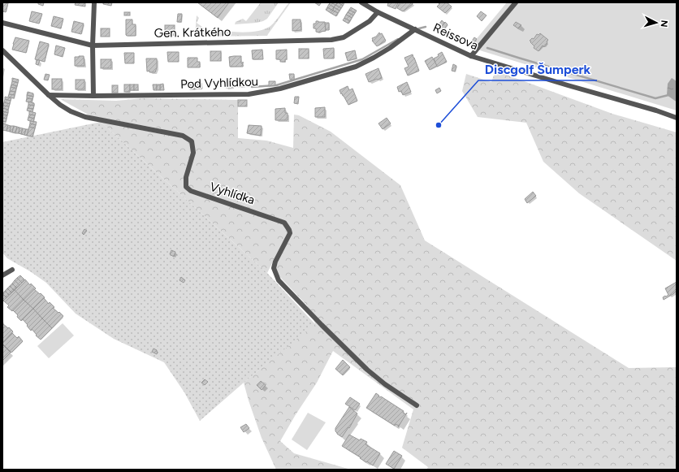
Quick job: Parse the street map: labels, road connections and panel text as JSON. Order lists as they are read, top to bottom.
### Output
{
  "streets": {
    "street": [
      "Gen. Krátkého",
      "Reissova",
      "Pod Vyhlídkou",
      "Vyhlídka"
    ]
  },
  "crossings": [
    ["Gen. Krátkého", "Reissova"],
    ["Reissova", "Pod Vyhlídkou"],
    ["Pod Vyhlídkou", "Vyhlídka"]
  ],
  "places": ["Discgolf Šumperk"],
  "north": "right"
}
